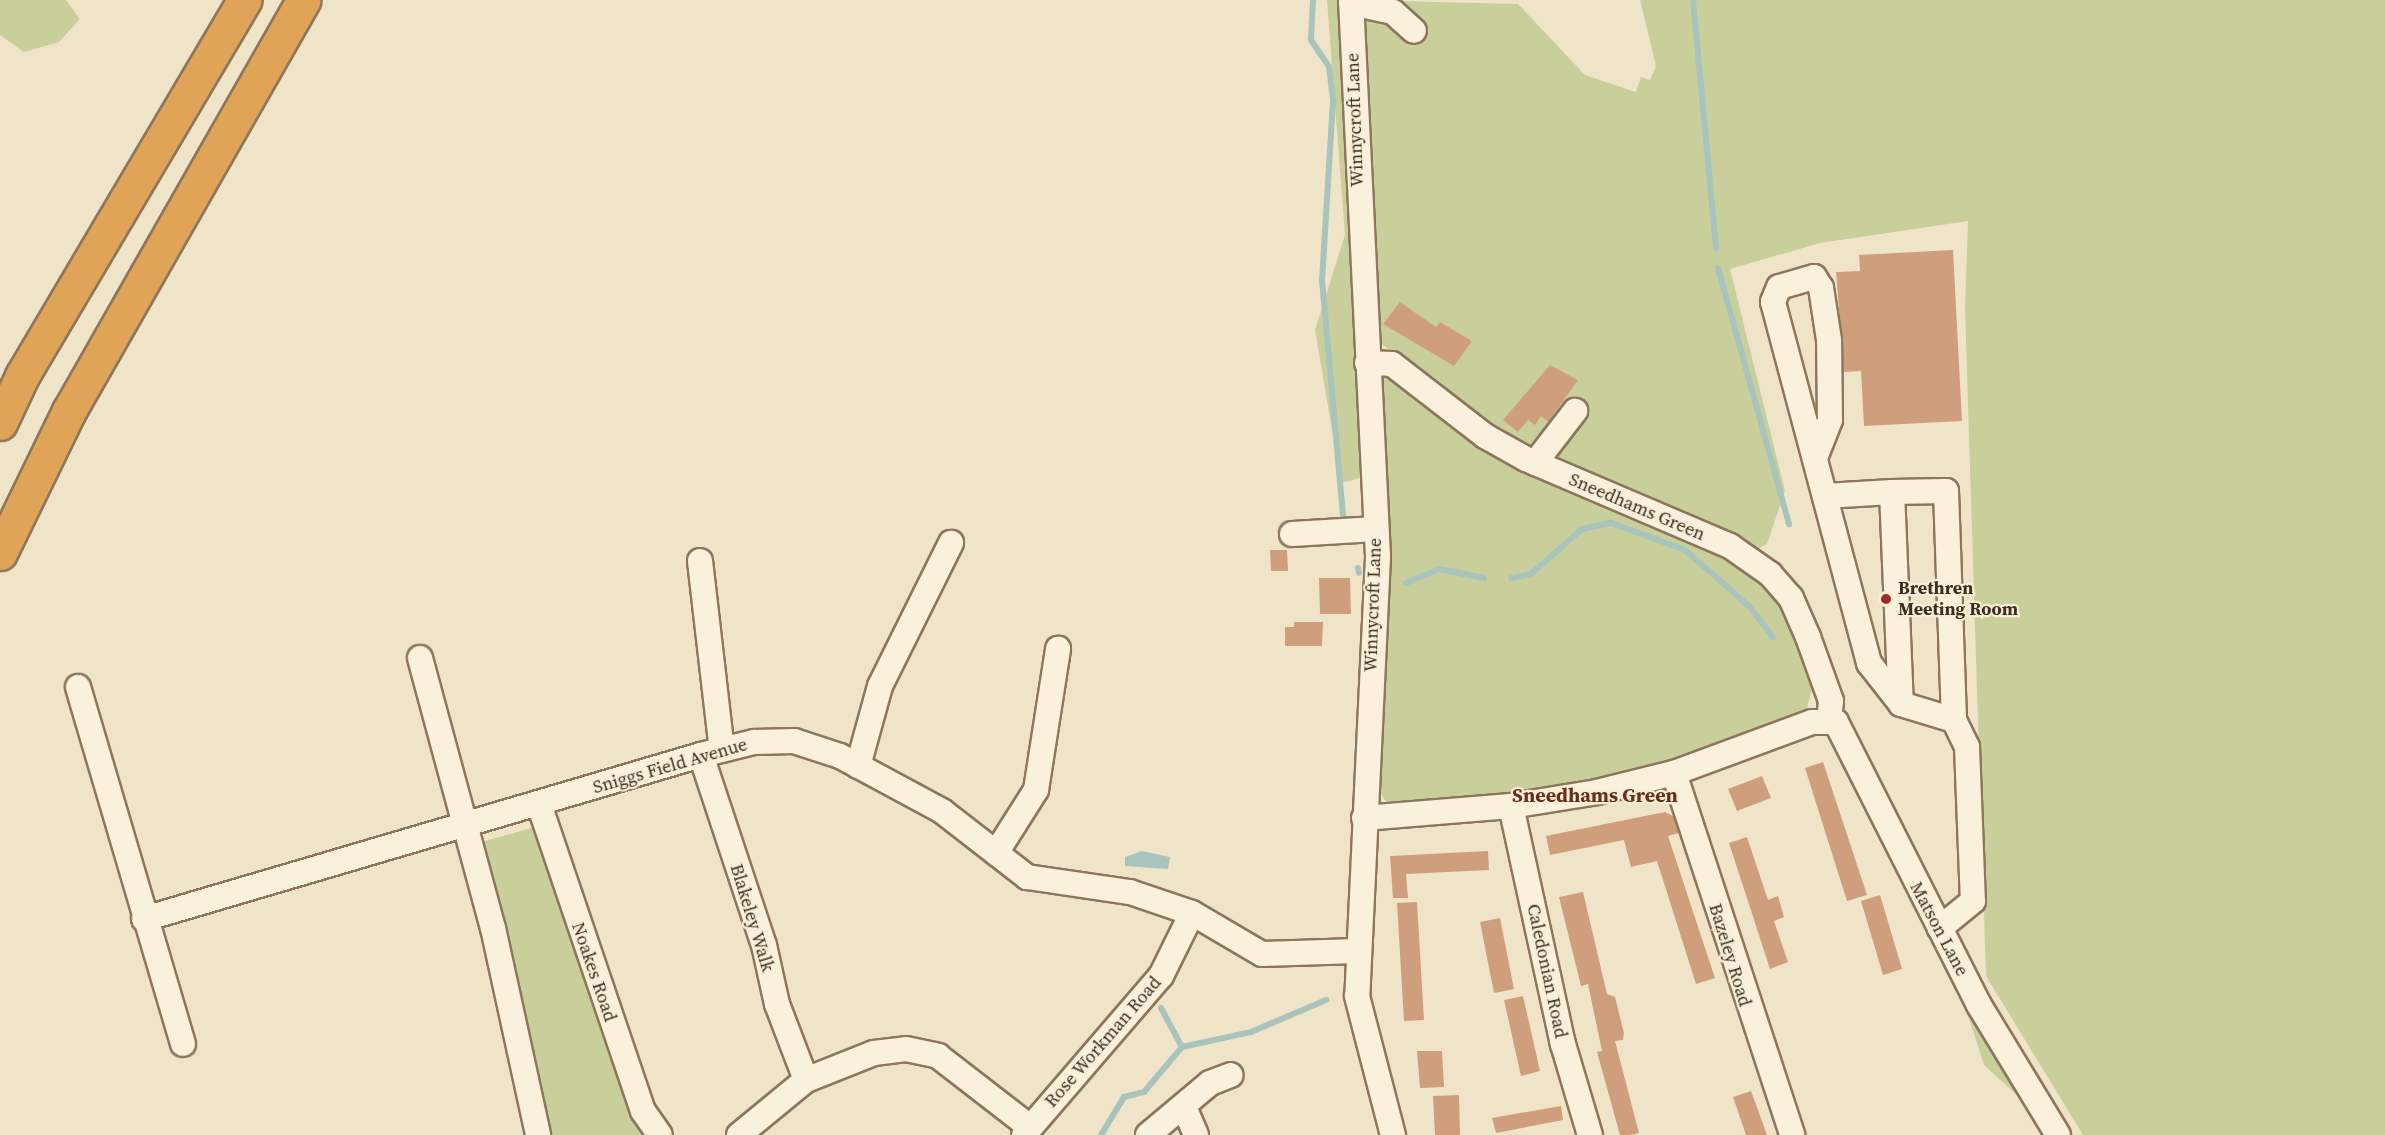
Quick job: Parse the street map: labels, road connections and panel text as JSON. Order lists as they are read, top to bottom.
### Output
{
  "streets": {
    "street": [
      "Winnycroft Lane",
      "Sneedhams Green",
      "Sniggs Field Avenue",
      "Blakeley Walk",
      "Matson Lane",
      "Bazeley Road",
      "Caledonian Road",
      "Noakes Road",
      "Rose Workman Road"
    ]
  },
  "crossings": [
    ["Winnycroft Lane", "Sneedhams Green"],
    ["Winnycroft Lane", "Sniggs Field Avenue"],
    ["Sneedhams Green", "Matson Lane"],
    ["Sniggs Field Avenue", "Blakeley Walk"],
    ["Sniggs Field Avenue", "Noakes Road"],
    ["Sniggs Field Avenue", "Rose Workman Road"]
  ],
  "districts": ["Sneedhams Green"],
  "places": ["Brethren Meeting Room"]
}
